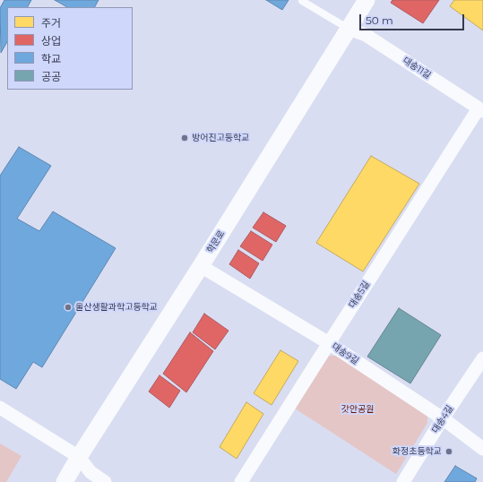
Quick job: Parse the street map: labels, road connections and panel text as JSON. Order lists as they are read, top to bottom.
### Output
{
  "streets": {
    "street": [
      "대송11길",
      "학문로",
      "대송5길",
      "대송9길",
      "대송4길"
    ]
  },
  "crossings": [
    ["대송11길", "학문로"],
    ["대송11길", "대송5길"],
    ["학문로", "대송9길"],
    ["대송5길", "대송9길"],
    ["대송9길", "대송4길"]
  ],
  "parks": ["갓안공원"],
  "places": ["방어진고등학교", "울산생활과학고등학교", "화정초등학교"],
  "legend": [
    "주거",
    "상업",
    "학교",
    "공공"
  ],
  "scale_bar": "50 m"
}
